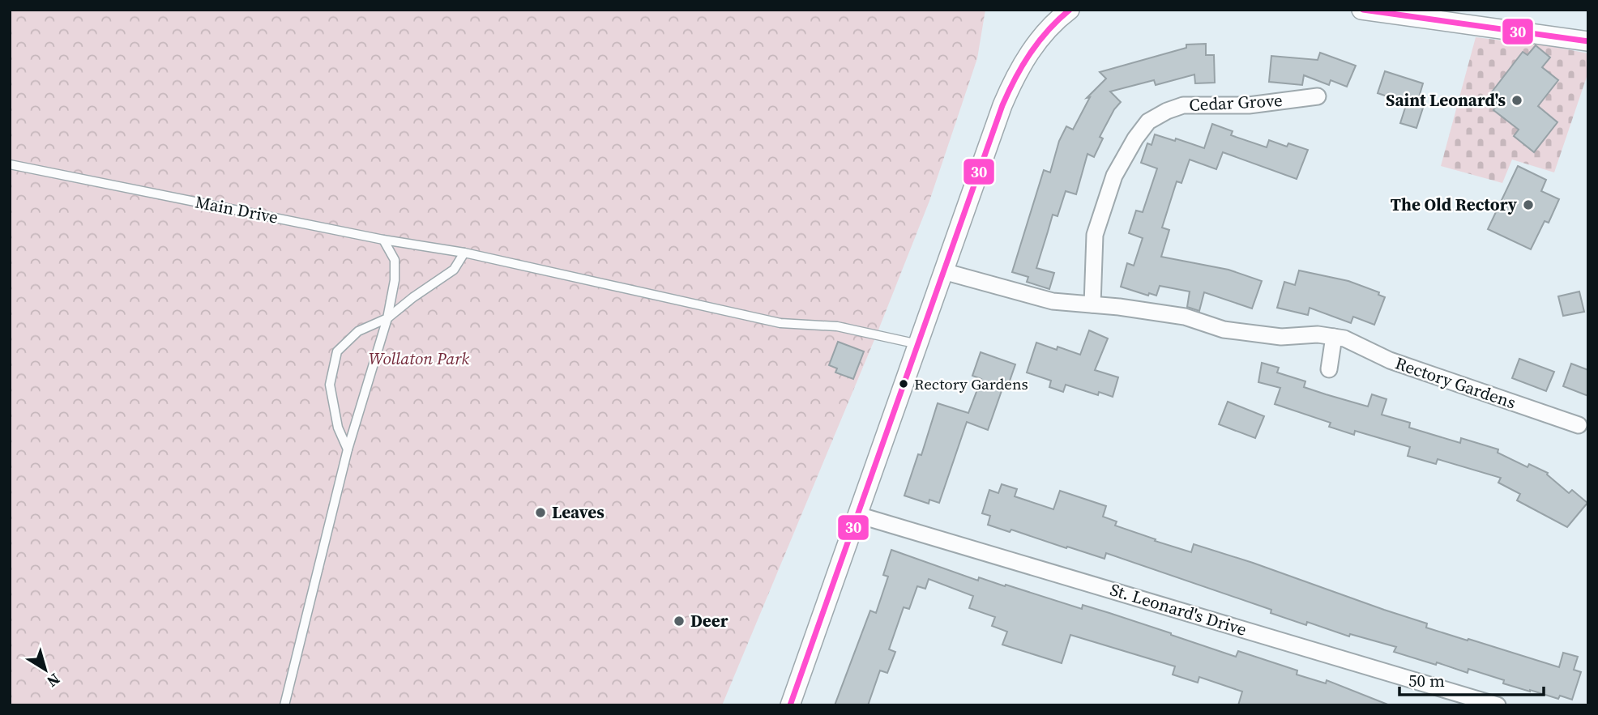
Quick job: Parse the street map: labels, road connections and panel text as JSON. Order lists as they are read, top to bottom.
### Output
{
  "streets": {
    "street": ["Cedar Grove", "Rectory Gardens", "St. Leonard's Drive"],
    "lane": ["Main Drive"]
  },
  "crossings": [
    ["Cedar Grove", "Rectory Gardens"]
  ],
  "parks": ["Wollaton Park"],
  "places": [
    "Saint Leonard's",
    "The Old Rectory",
    "Rectory Gardens",
    "Leaves",
    "Deer"
  ],
  "lines": ["transit line 30"],
  "scale_bar": "50 m",
  "north": "bottom right"
}
